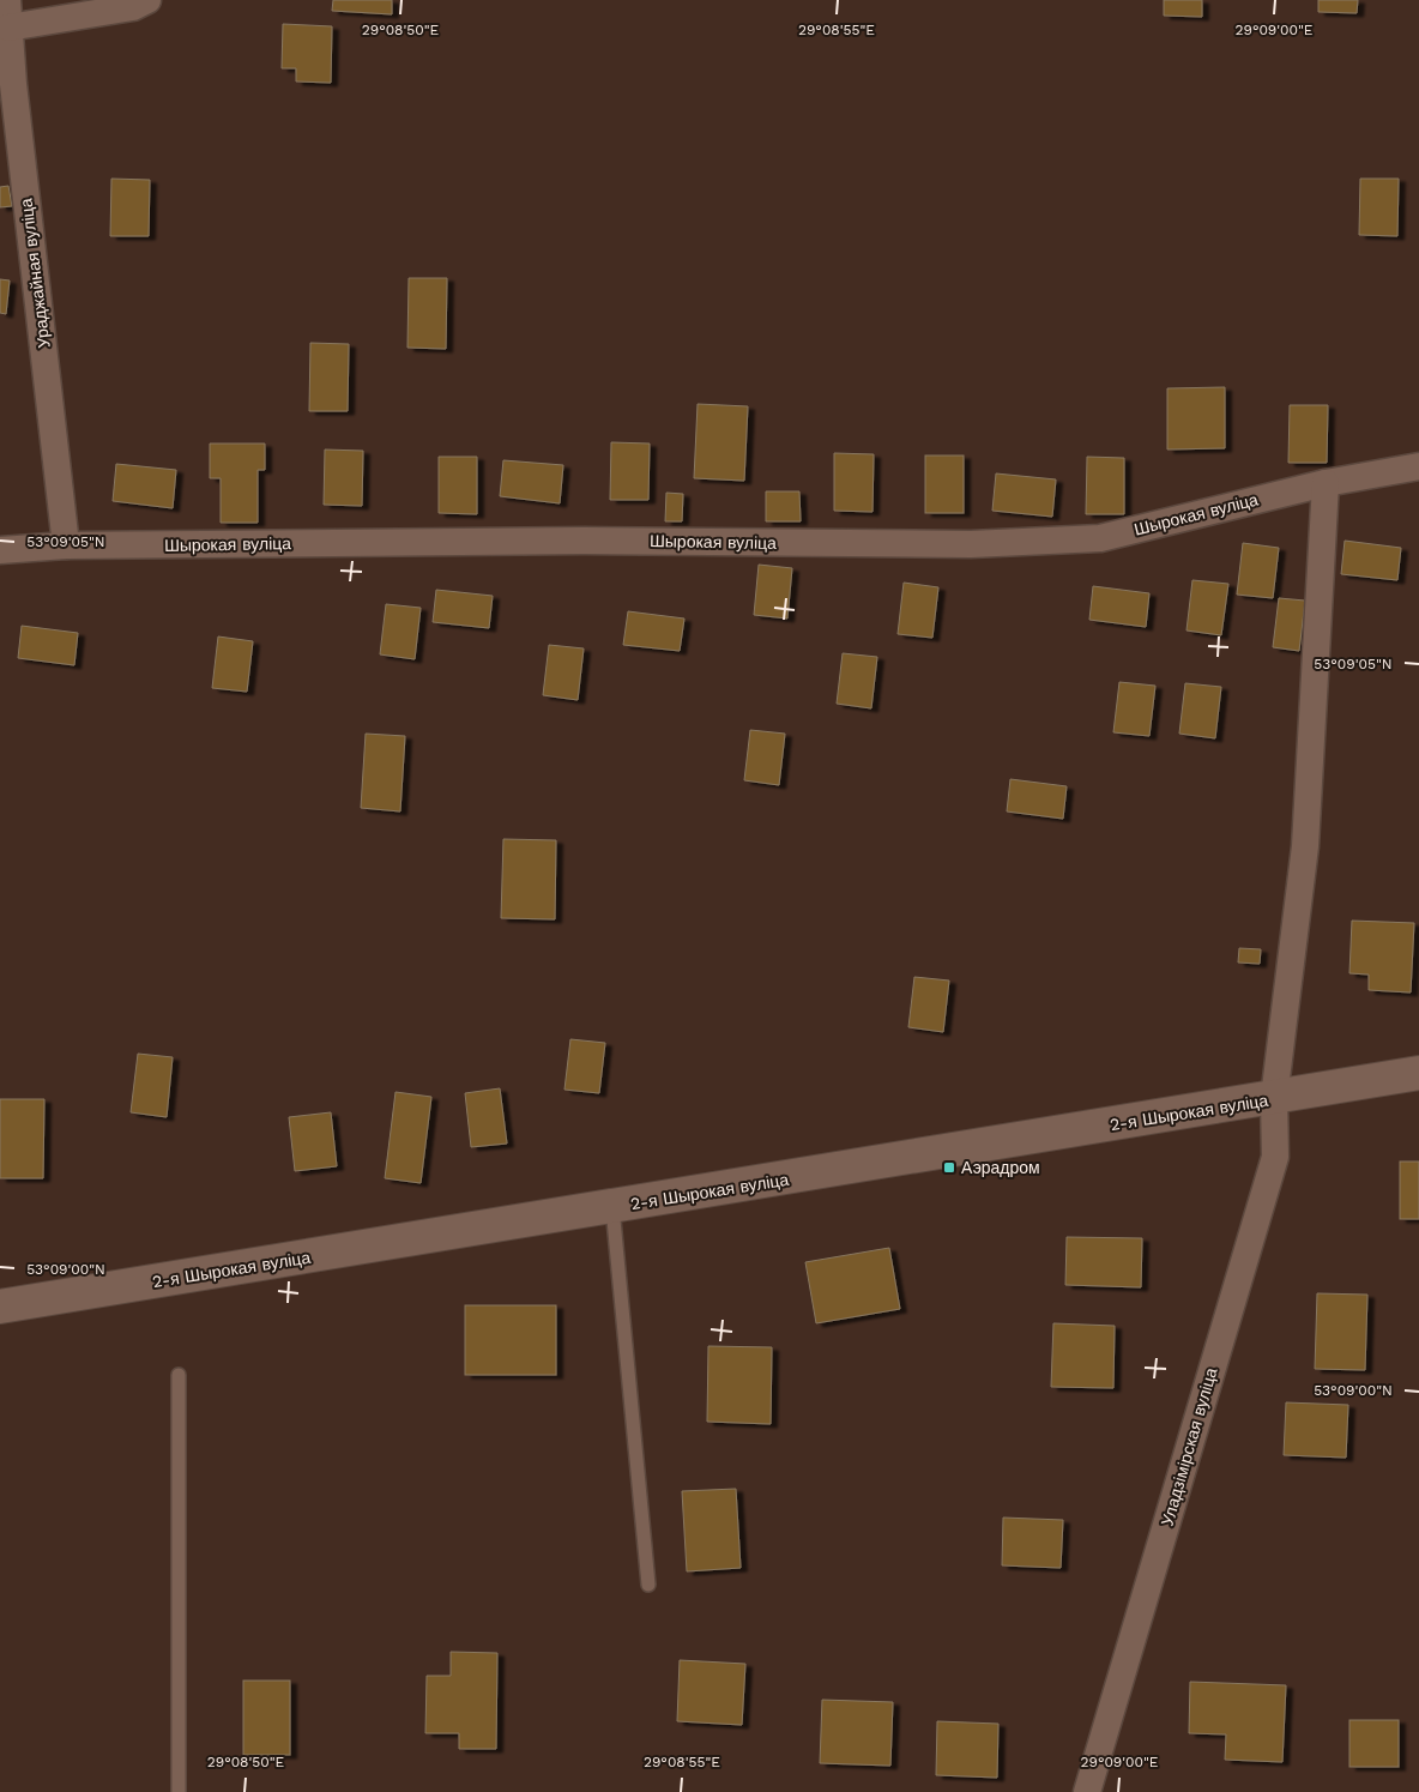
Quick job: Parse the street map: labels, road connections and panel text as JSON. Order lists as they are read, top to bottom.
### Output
{
  "streets": {
    "street": [
      "Ураджайная вуліца",
      "Шырокая вуліца",
      "2-я Шырокая вуліца",
      "Уладзімірская вуліца"
    ]
  },
  "crossings": [
    ["Ураджайная вуліца", "Шырокая вуліца"],
    ["Шырокая вуліца", "Уладзімірская вуліца"],
    ["2-я Шырокая вуліца", "Уладзімірская вуліца"]
  ],
  "places": {
    "transit": ["Аэрадром"]
  },
  "coordinates": [
    "29°08'50\"E",
    "29°08'55\"E",
    "29°09'00\"E",
    "53°09'05\"N",
    "53°09'00\"N"
  ]
}
